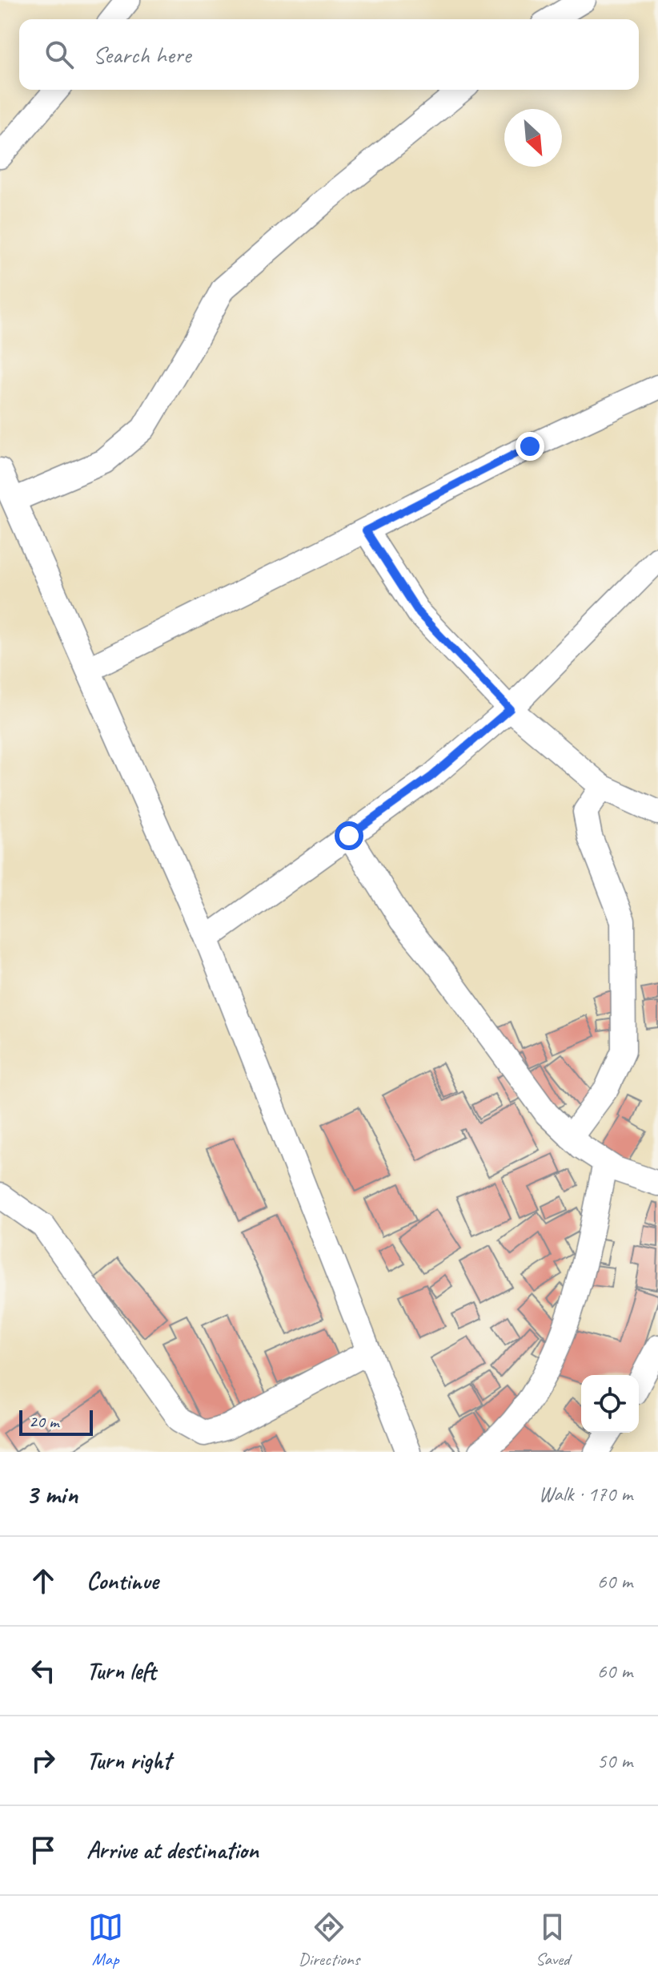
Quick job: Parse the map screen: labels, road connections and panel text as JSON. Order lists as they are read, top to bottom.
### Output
{
  "scale_bar": "20 m",
  "north": "bottom right",
  "page": {
    "search": "Search here",
    "scale": "20 m",
    "heading": ["3 min", "Walk · 170 m"],
    "list": [
      ["Continue", "60 m"],
      ["Turn left", "60 m"],
      ["Turn right", "50 m"],
      "Arrive at destination"
    ],
    "nav": ["Map", "Directions", "Saved"]
  }
}
